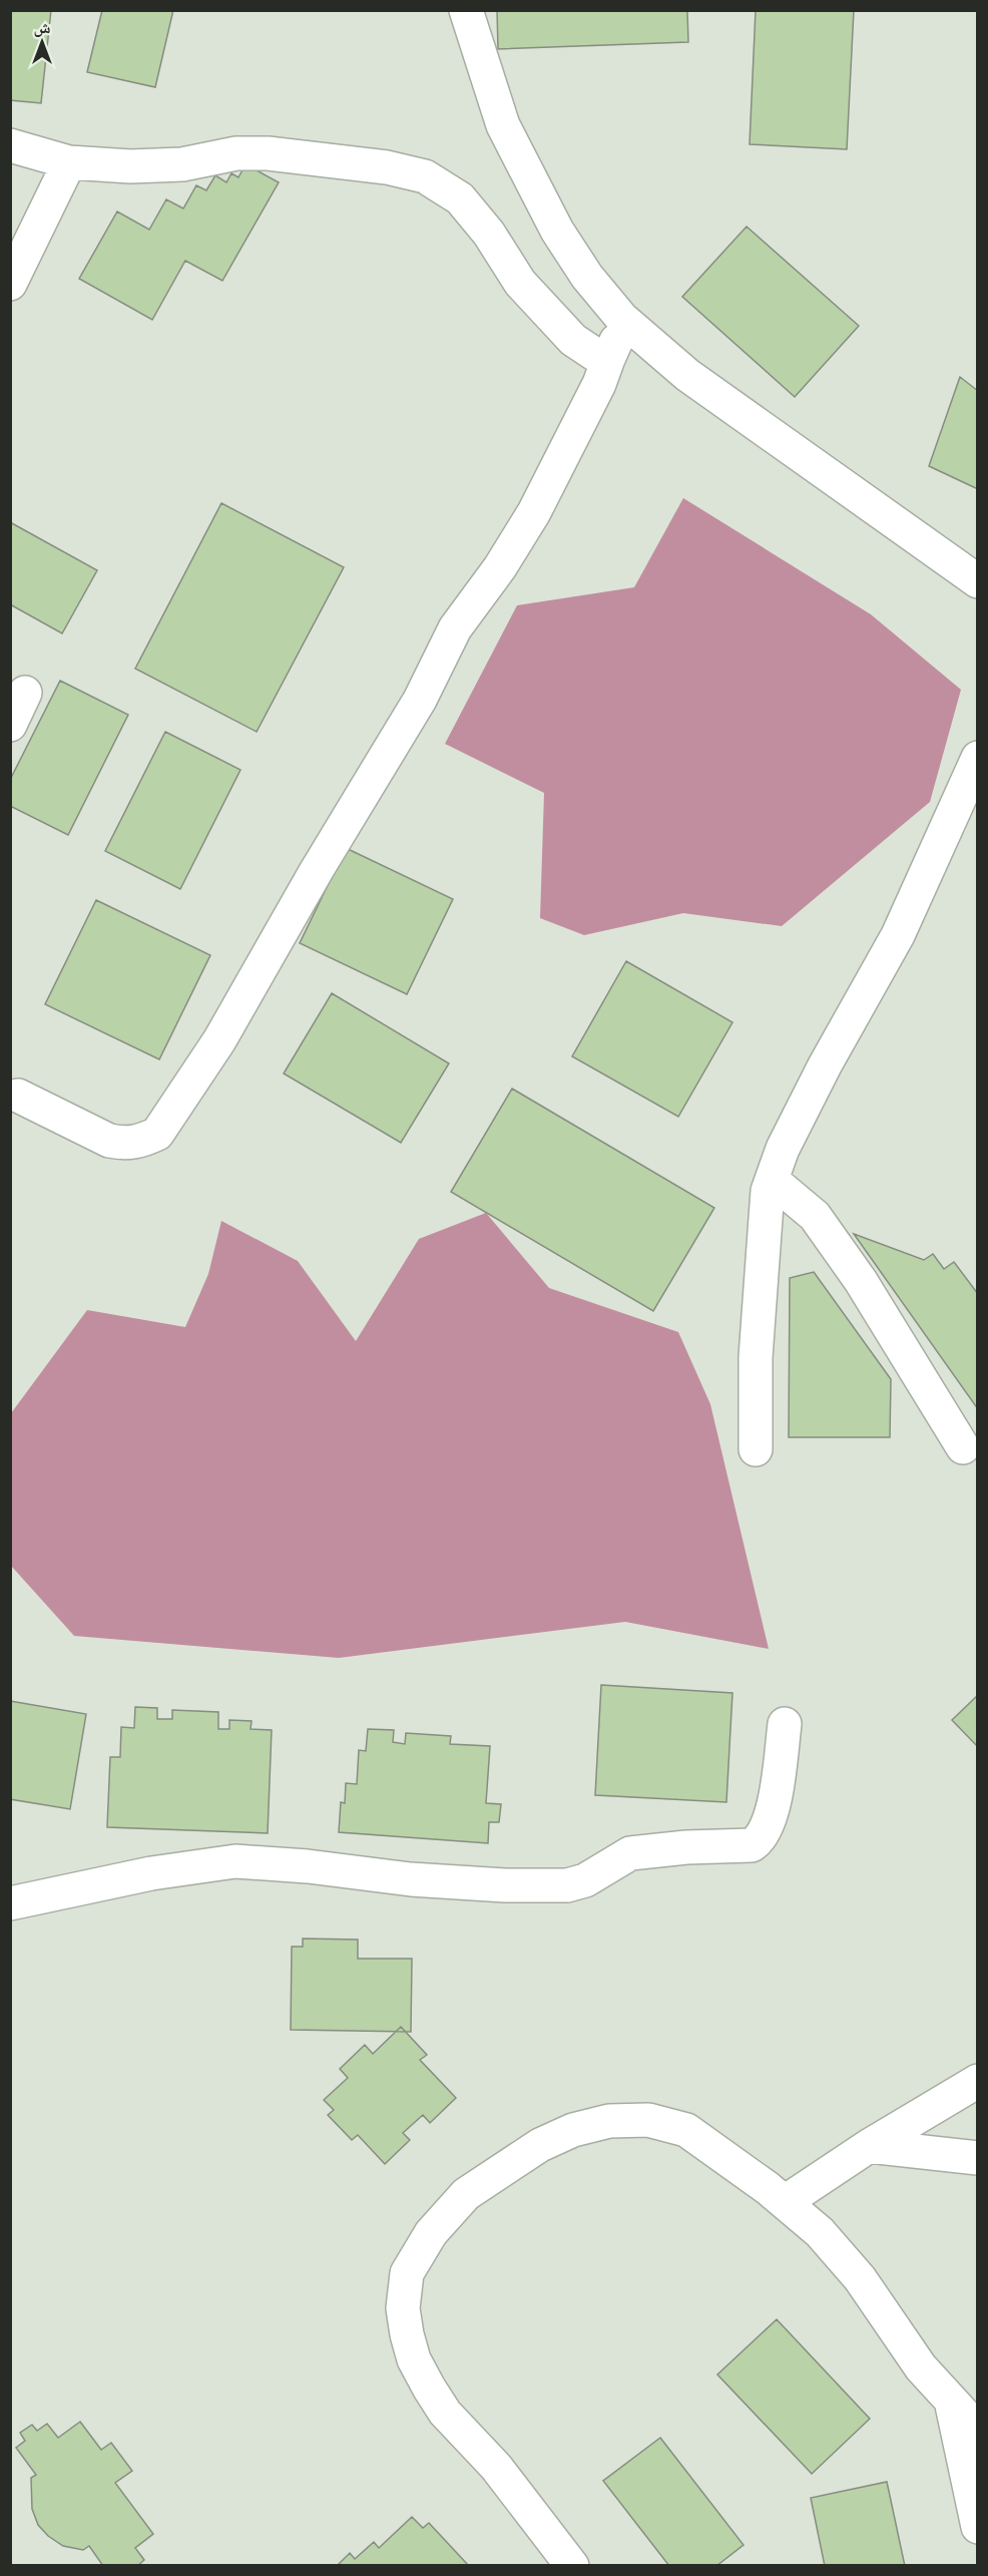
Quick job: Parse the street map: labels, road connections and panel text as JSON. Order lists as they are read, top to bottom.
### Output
{
  "north": "top"
}
